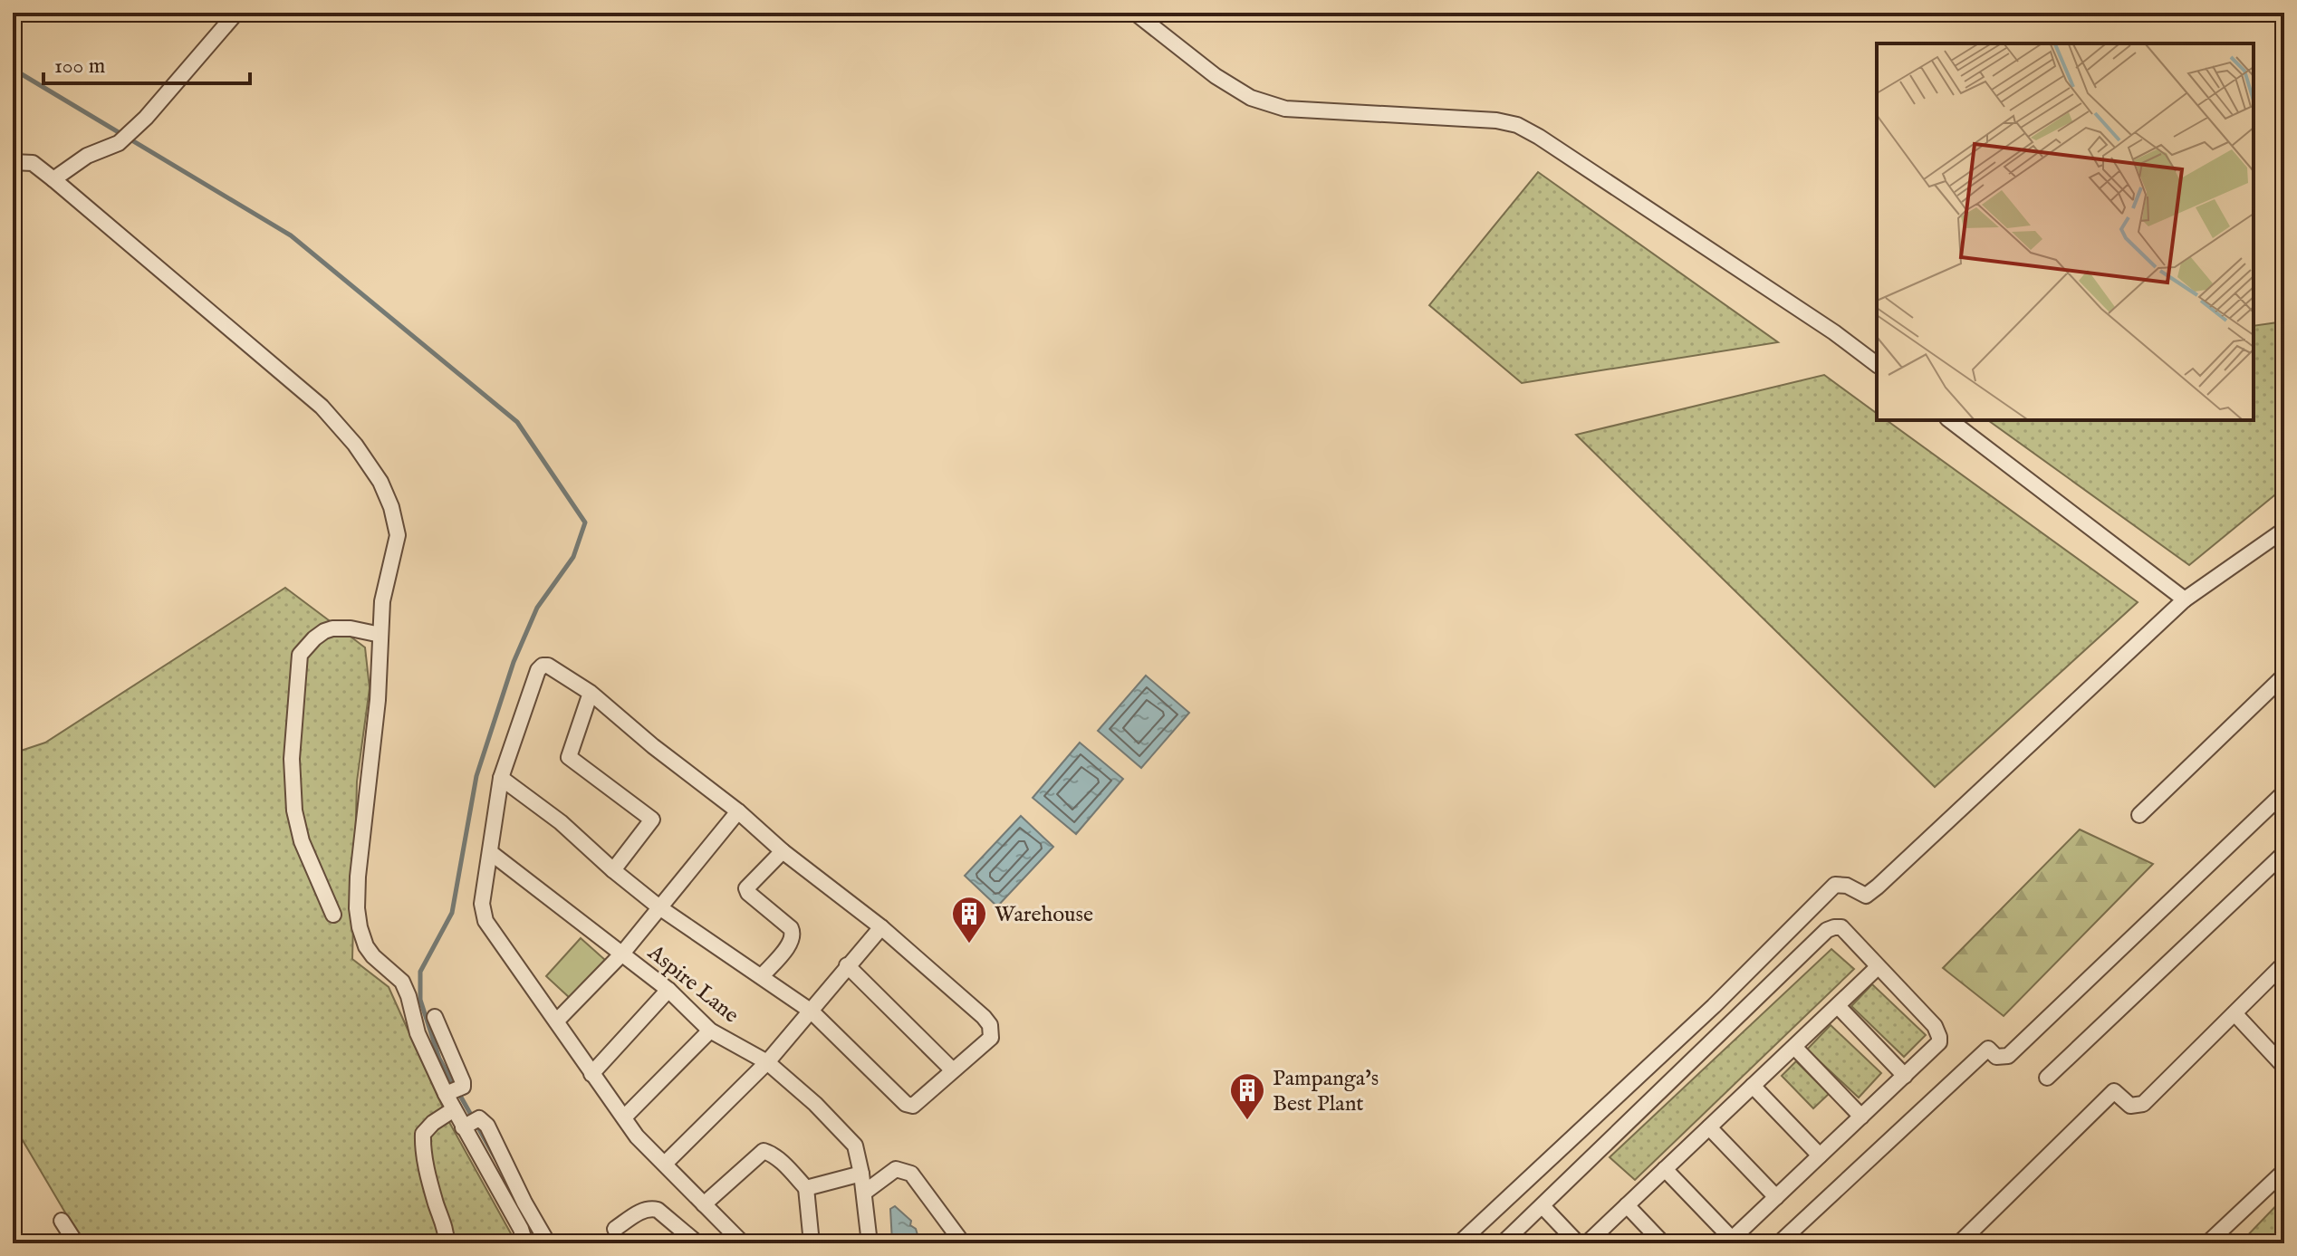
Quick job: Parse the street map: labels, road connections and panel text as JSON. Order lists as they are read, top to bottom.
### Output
{
  "streets": {
    "street": ["Aspire Lane"]
  },
  "places": {
    "building": ["Warehouse", "Pampanga's Best Plant"]
  },
  "scale_bar": "100 m"
}
